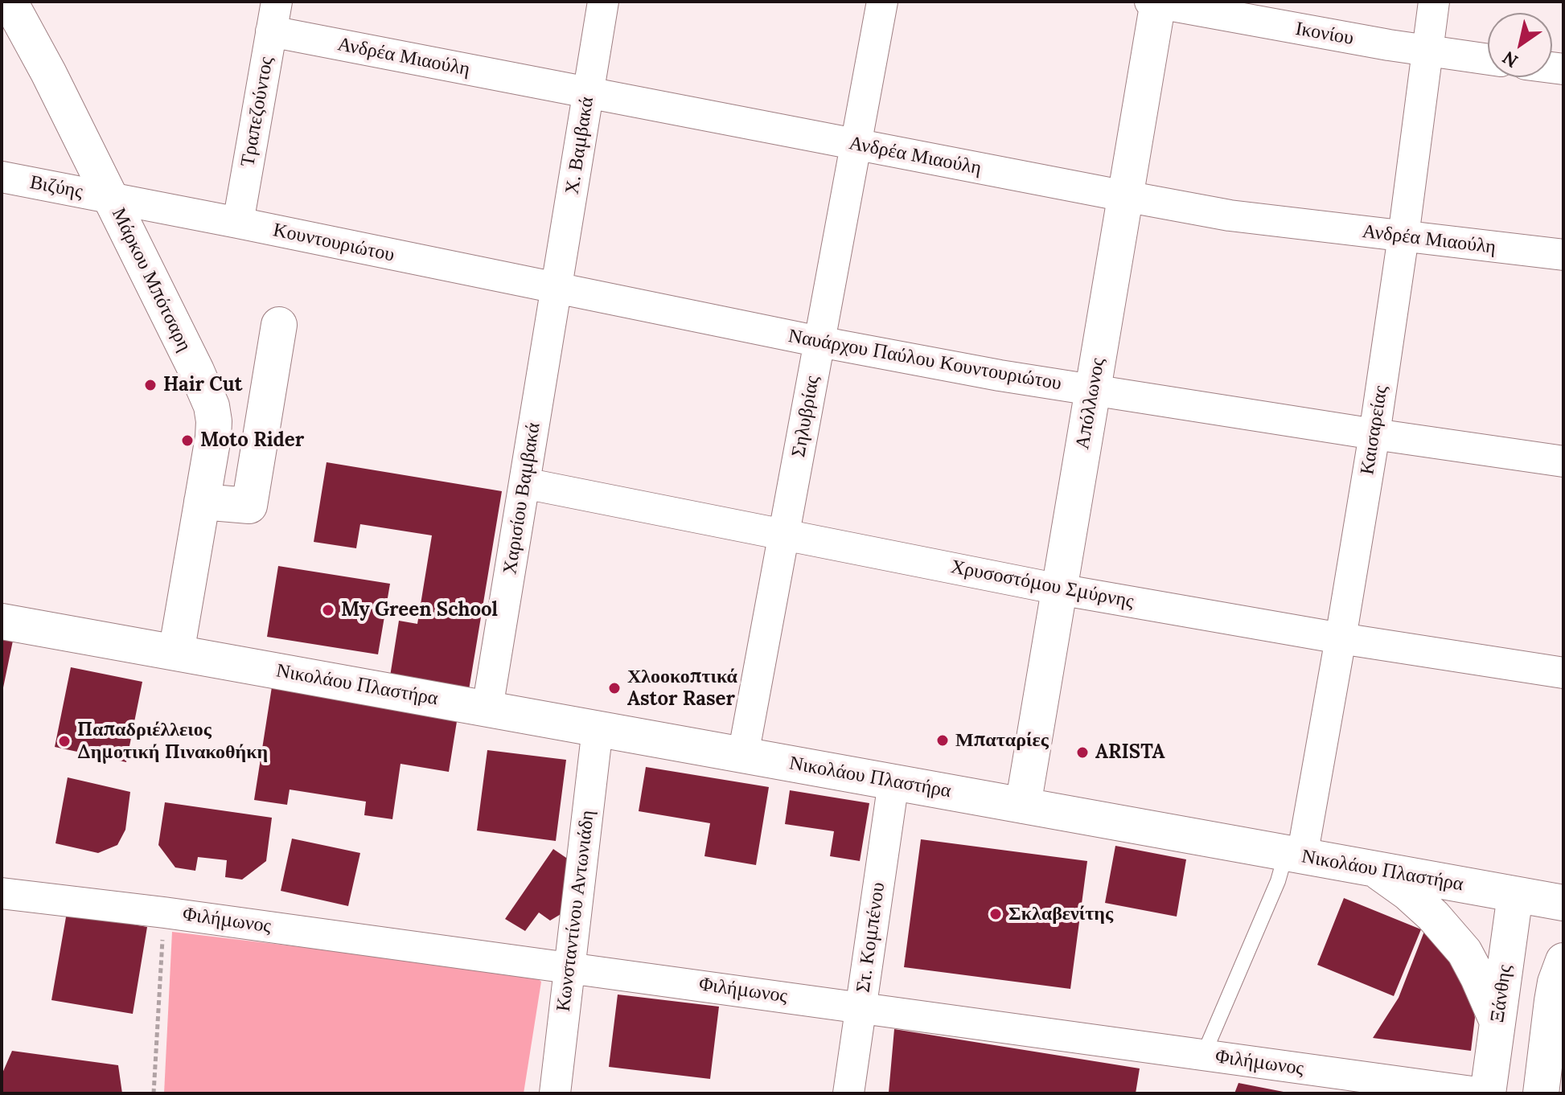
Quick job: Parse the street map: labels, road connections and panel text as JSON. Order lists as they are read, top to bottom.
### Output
{
  "streets": {
    "main road": [
      "Μάρκου Μπότσαρη",
      "Απόλλωνος",
      "Νικολάου Πλαστήρα",
      "Ξάνθης"
    ],
    "street": [
      "Ικονίου",
      "Ανδρέα Μιαούλη",
      "Τραπεζούντος",
      "Χ. Βαμβακά",
      "Βιζύης",
      "Κουντουριώτου",
      "Ναυάρχου Παύλου Κουντουριώτου",
      "Σηλυβρίας",
      "Καισαρείας",
      "Χαρισίου Βαμβακά",
      "Χρυσοστόμου Σμύρνης",
      "Κωνσταντίνου Αντωνιάδη",
      "Φιλήμωνος",
      "Στ. Κομπένου"
    ]
  },
  "crossings": [
    ["Ικονίου", "Απόλλωνος"],
    ["Ικονίου", "Καισαρείας"],
    ["Ανδρέα Μιαούλη", "Τραπεζούντος"],
    ["Ανδρέα Μιαούλη", "Χ. Βαμβακά"],
    ["Ανδρέα Μιαούλη", "Απόλλωνος"],
    ["Ανδρέα Μιαούλη", "Σηλυβρίας"],
    ["Ανδρέα Μιαούλη", "Καισαρείας"],
    ["Τραπεζούντος", "Κουντουριώτου"],
    ["Χ. Βαμβακά", "Κουντουριώτου"],
    ["Χ. Βαμβακά", "Ναυάρχου Παύλου Κουντουριώτου"],
    ["Χ. Βαμβακά", "Χαρισίου Βαμβακά"],
    ["Βιζύης", "Κουντουριώτου"],
    ["Βιζύης", "Μάρκου Μπότσαρη"],
    ["Κουντουριώτου", "Μάρκου Μπότσαρη"],
    ["Κουντουριώτου", "Ναυάρχου Παύλου Κουντουριώτου"],
    ["Κουντουριώτου", "Χαρισίου Βαμβακά"],
    ["Μάρκου Μπότσαρη", "Νικολάου Πλαστήρα"],
    ["Ναυάρχου Παύλου Κουντουριώτου", "Απόλλωνος"],
    ["Ναυάρχου Παύλου Κουντουριώτου", "Σηλυβρίας"],
    ["Ναυάρχου Παύλου Κουντουριώτου", "Καισαρείας"],
    ["Ναυάρχου Παύλου Κουντουριώτου", "Χαρισίου Βαμβακά"],
    ["Απόλλωνος", "Χρυσοστόμου Σμύρνης"],
    ["Απόλλωνος", "Νικολάου Πλαστήρα"],
    ["Σηλυβρίας", "Χρυσοστόμου Σμύρνης"],
    ["Σηλυβρίας", "Νικολάου Πλαστήρα"],
    ["Καισαρείας", "Χρυσοστόμου Σμύρνης"],
    ["Καισαρείας", "Νικολάου Πλαστήρα"],
    ["Χαρισίου Βαμβακά", "Χρυσοστόμου Σμύρνης"],
    ["Χαρισίου Βαμβακά", "Νικολάου Πλαστήρα"],
    ["Νικολάου Πλαστήρα", "Κωνσταντίνου Αντωνιάδη"],
    ["Νικολάου Πλαστήρα", "Στ. Κομπένου"],
    ["Νικολάου Πλαστήρα", "Ξάνθης"],
    ["Κωνσταντίνου Αντωνιάδη", "Φιλήμωνος"],
    ["Φιλήμωνος", "Στ. Κομπένου"],
    ["Φιλήμωνος", "Ξάνθης"]
  ],
  "places": [
    "Hair Cut",
    "Moto Rider",
    "My Green School",
    "Χλοοκοπτικά Astor Raser",
    "Μπαταρίες",
    "Παπαδριέλλειος Δημοτική Πινακοθήκη",
    "ARISTA",
    "Σκλαβενίτης"
  ],
  "north": "bottom left"
}
